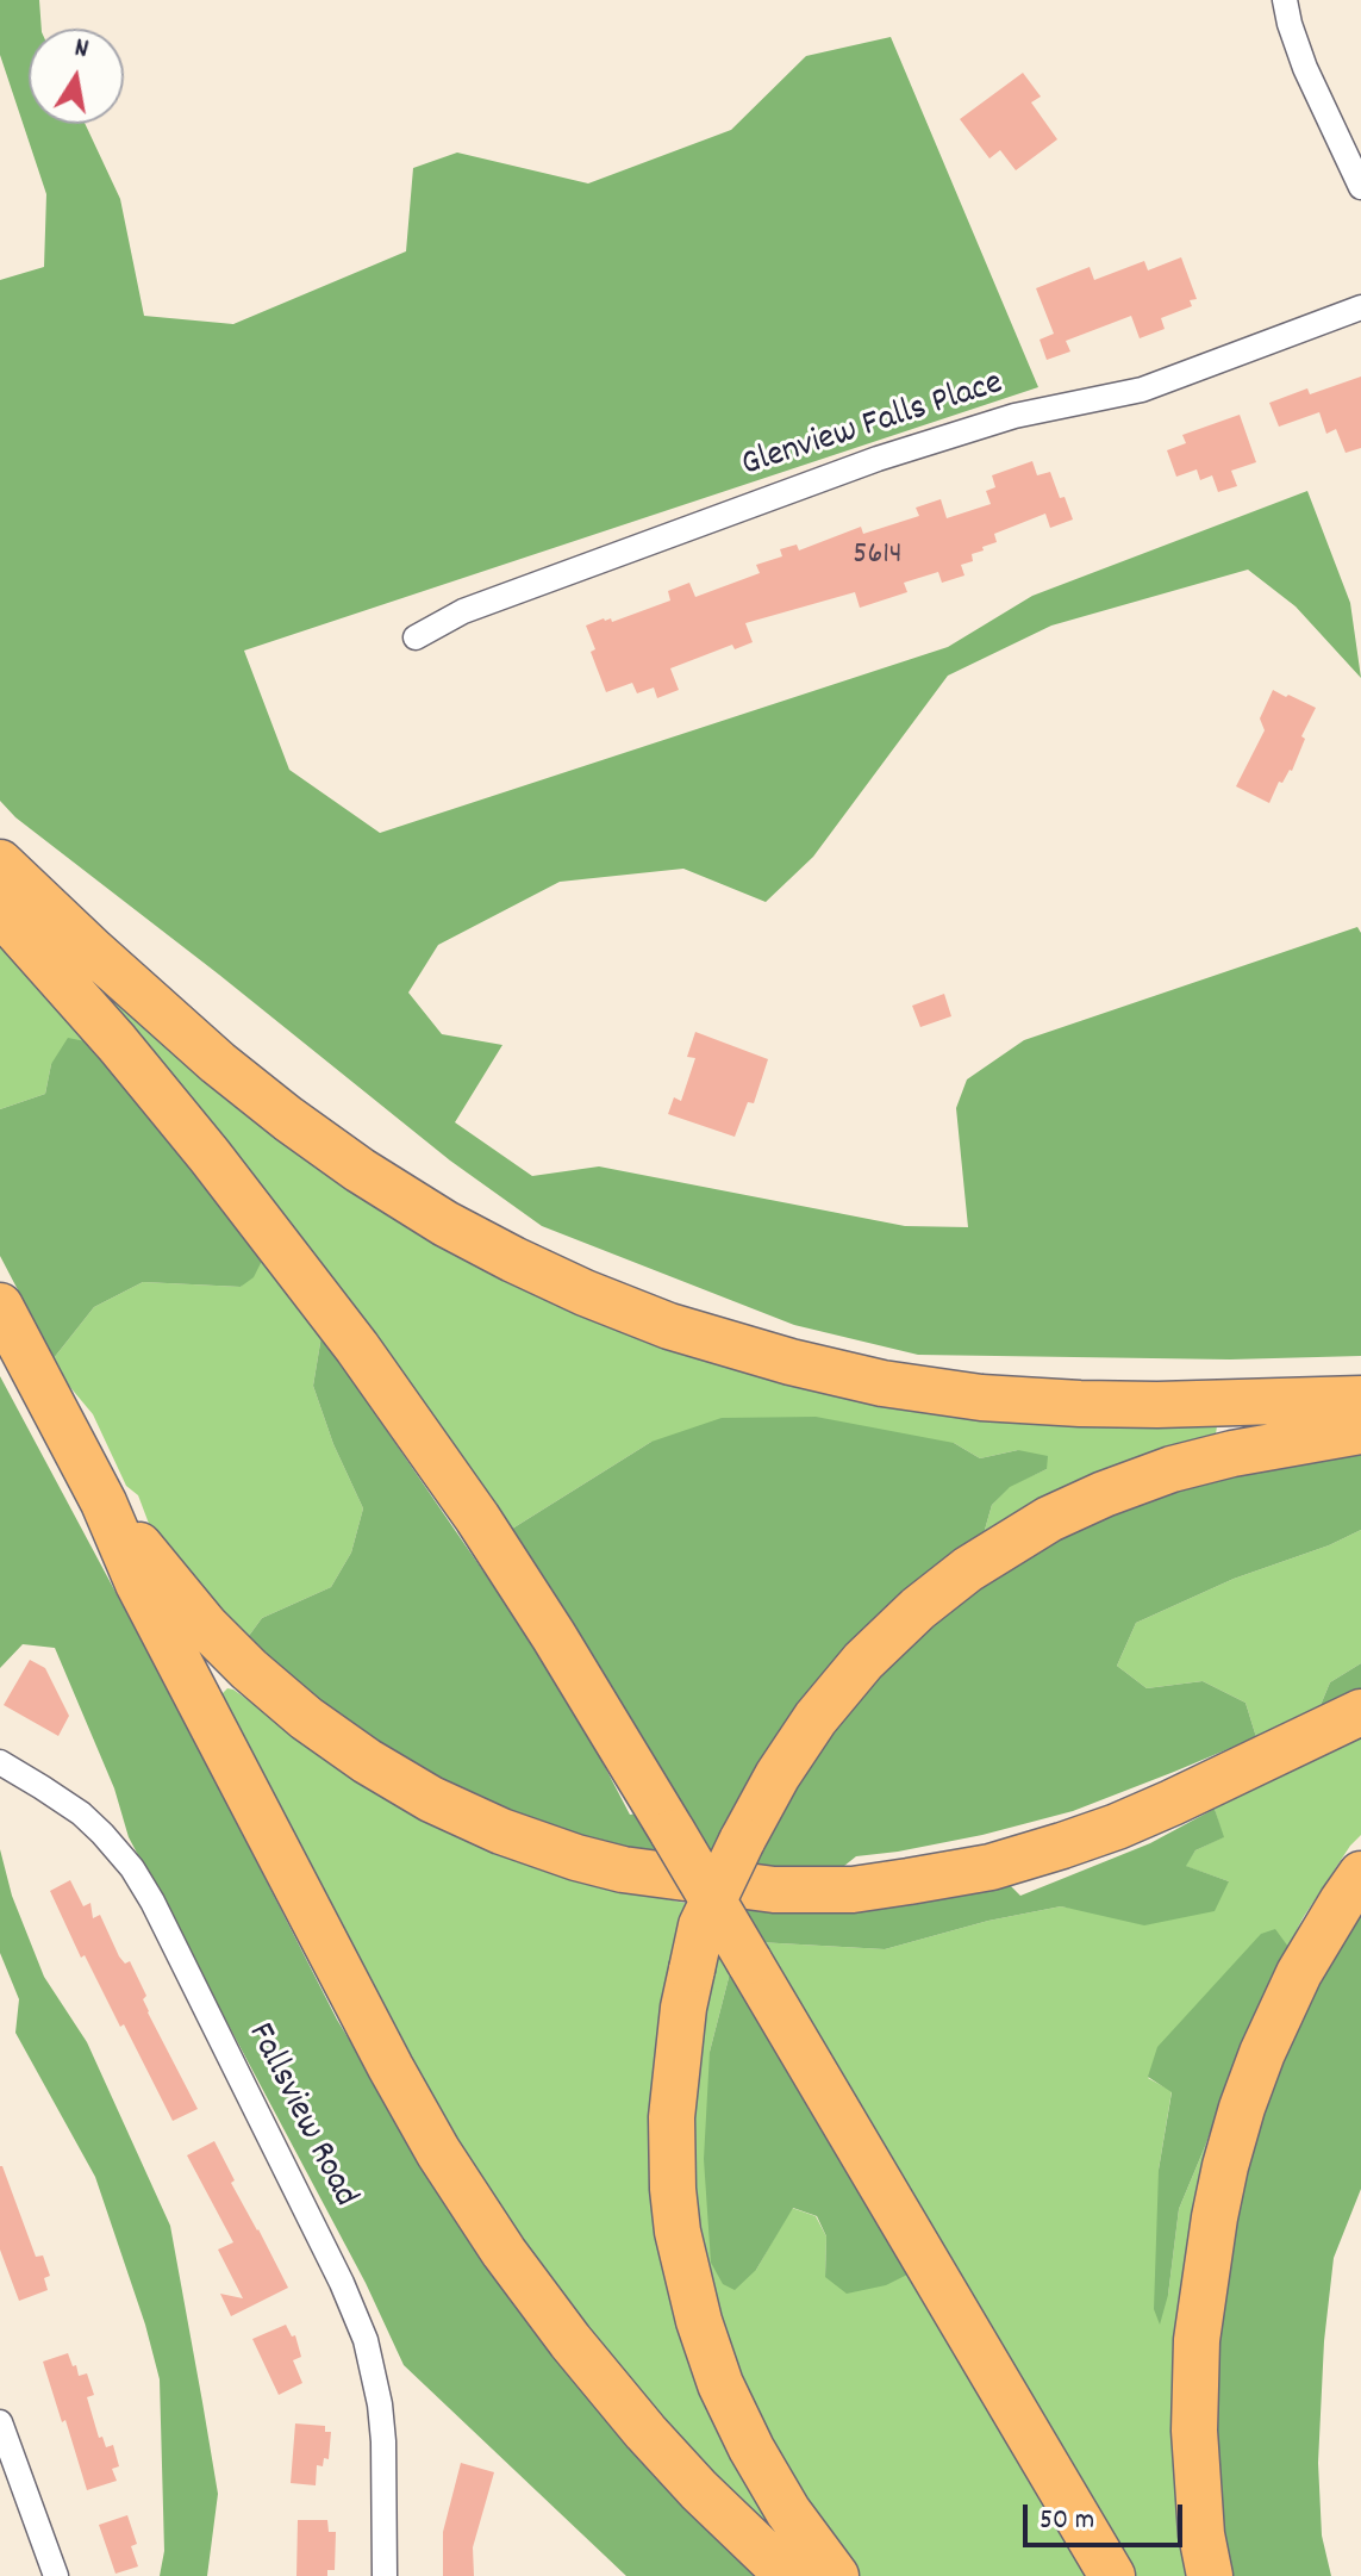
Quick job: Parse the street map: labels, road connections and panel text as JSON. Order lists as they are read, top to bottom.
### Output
{
  "streets": {
    "street": ["Glenview Falls Place", "Fallsview Road"]
  },
  "house_numbers": ["5614"],
  "scale_bar": "50 m",
  "north": "top"
}
